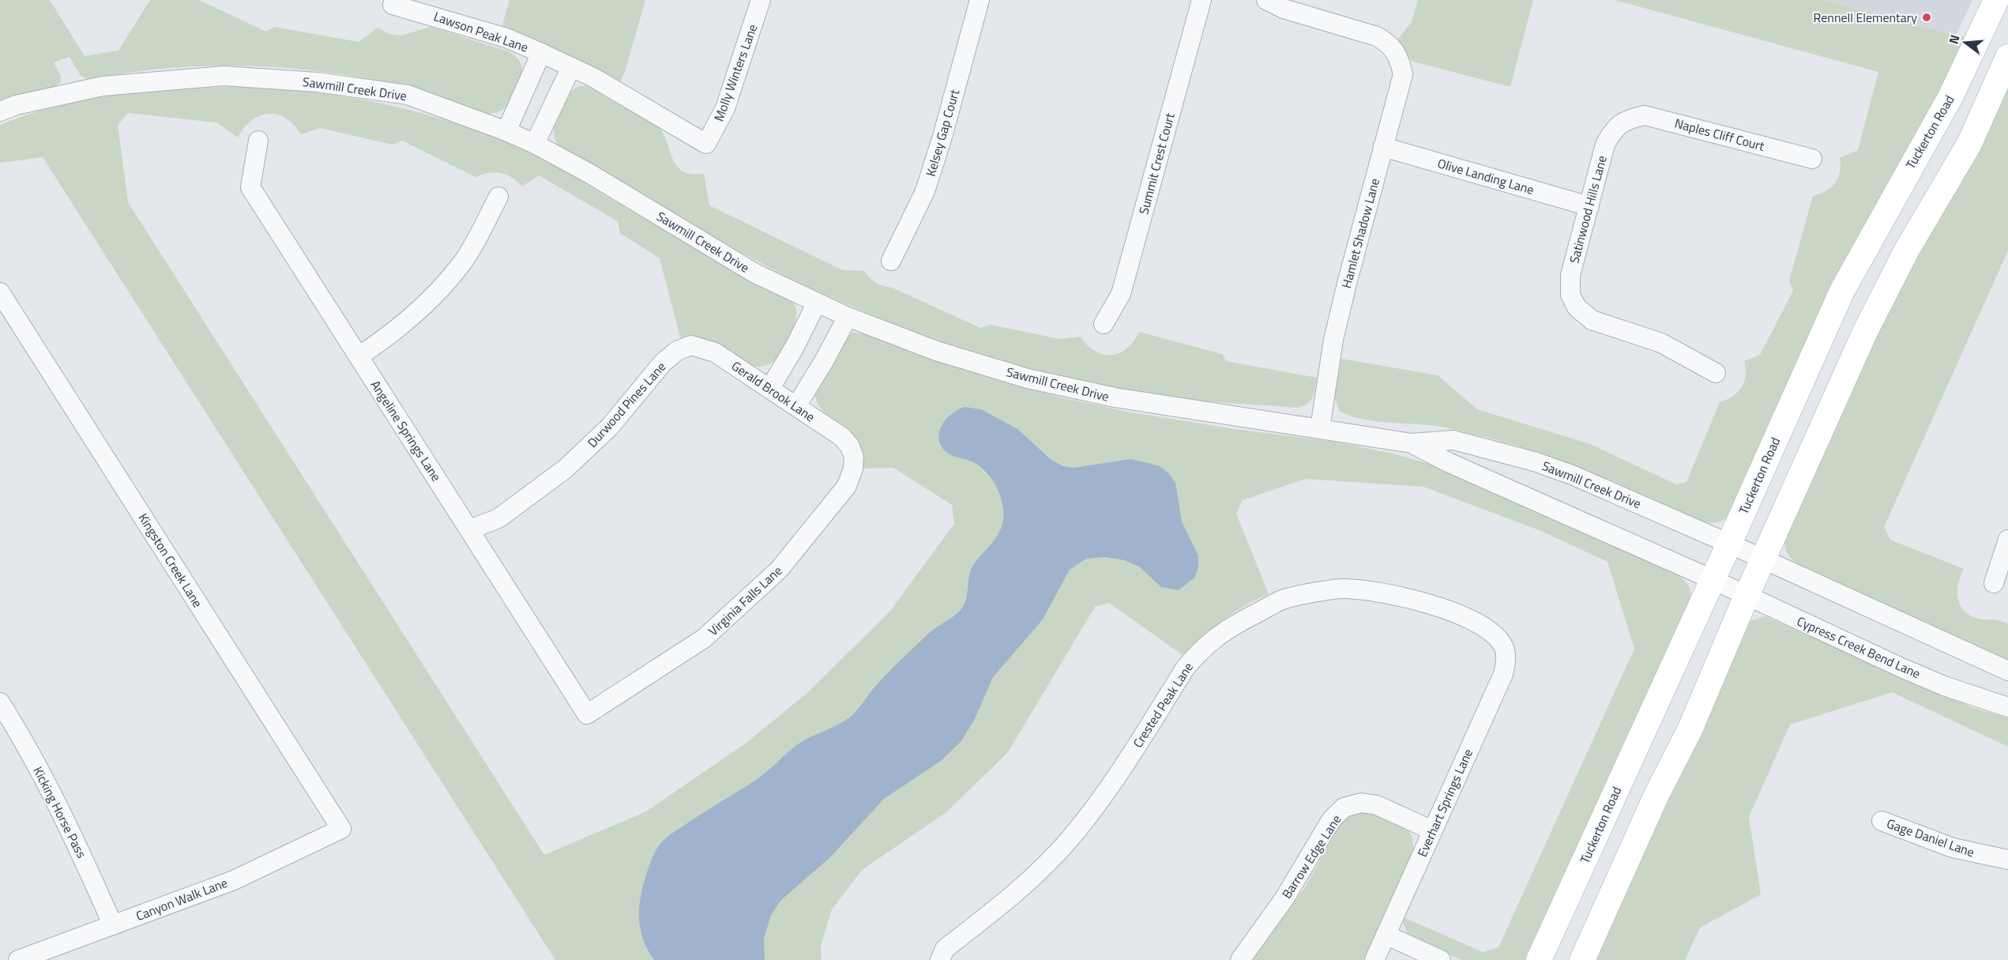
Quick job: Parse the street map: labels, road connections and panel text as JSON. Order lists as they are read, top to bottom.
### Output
{
  "streets": {
    "main road": ["Tuckerton Road"],
    "street": [
      "Lawson Peak Lane",
      "Molly Winters Lane",
      "Sawmill Creek Drive",
      "Kelsey Gap Court",
      "Naples Cliff Court",
      "Summit Crest Court",
      "Olive Landing Lane",
      "Satinwood Hills Lane",
      "Hamlet Shadow Lane",
      "Gerald Brook Lane",
      "Durwood Pines Lane",
      "Angeline Springs Lane",
      "Kingston Creek Lane",
      "Virginia Falls Lane",
      "Cypress Creek Bend Lane",
      "Crested Peak Lane",
      "Everhart Springs Lane",
      "Kicking Horse Pass",
      "Gage Daniel Lane",
      "Barrow Edge Lane",
      "Canyon Walk Lane"
    ]
  },
  "crossings": [
    ["Lawson Peak Lane", "Molly Winters Lane"],
    ["Lawson Peak Lane", "Sawmill Creek Drive"],
    ["Sawmill Creek Drive", "Tuckerton Road"],
    ["Sawmill Creek Drive", "Hamlet Shadow Lane"],
    ["Sawmill Creek Drive", "Cypress Creek Bend Lane"],
    ["Tuckerton Road", "Cypress Creek Bend Lane"],
    ["Naples Cliff Court", "Satinwood Hills Lane"],
    ["Olive Landing Lane", "Satinwood Hills Lane"],
    ["Olive Landing Lane", "Hamlet Shadow Lane"],
    ["Gerald Brook Lane", "Durwood Pines Lane"],
    ["Gerald Brook Lane", "Virginia Falls Lane"],
    ["Durwood Pines Lane", "Angeline Springs Lane"],
    ["Angeline Springs Lane", "Virginia Falls Lane"],
    ["Kingston Creek Lane", "Canyon Walk Lane"],
    ["Crested Peak Lane", "Everhart Springs Lane"],
    ["Everhart Springs Lane", "Barrow Edge Lane"],
    ["Kicking Horse Pass", "Canyon Walk Lane"]
  ],
  "places": ["Rennell Elementary"],
  "north": "left"
}
